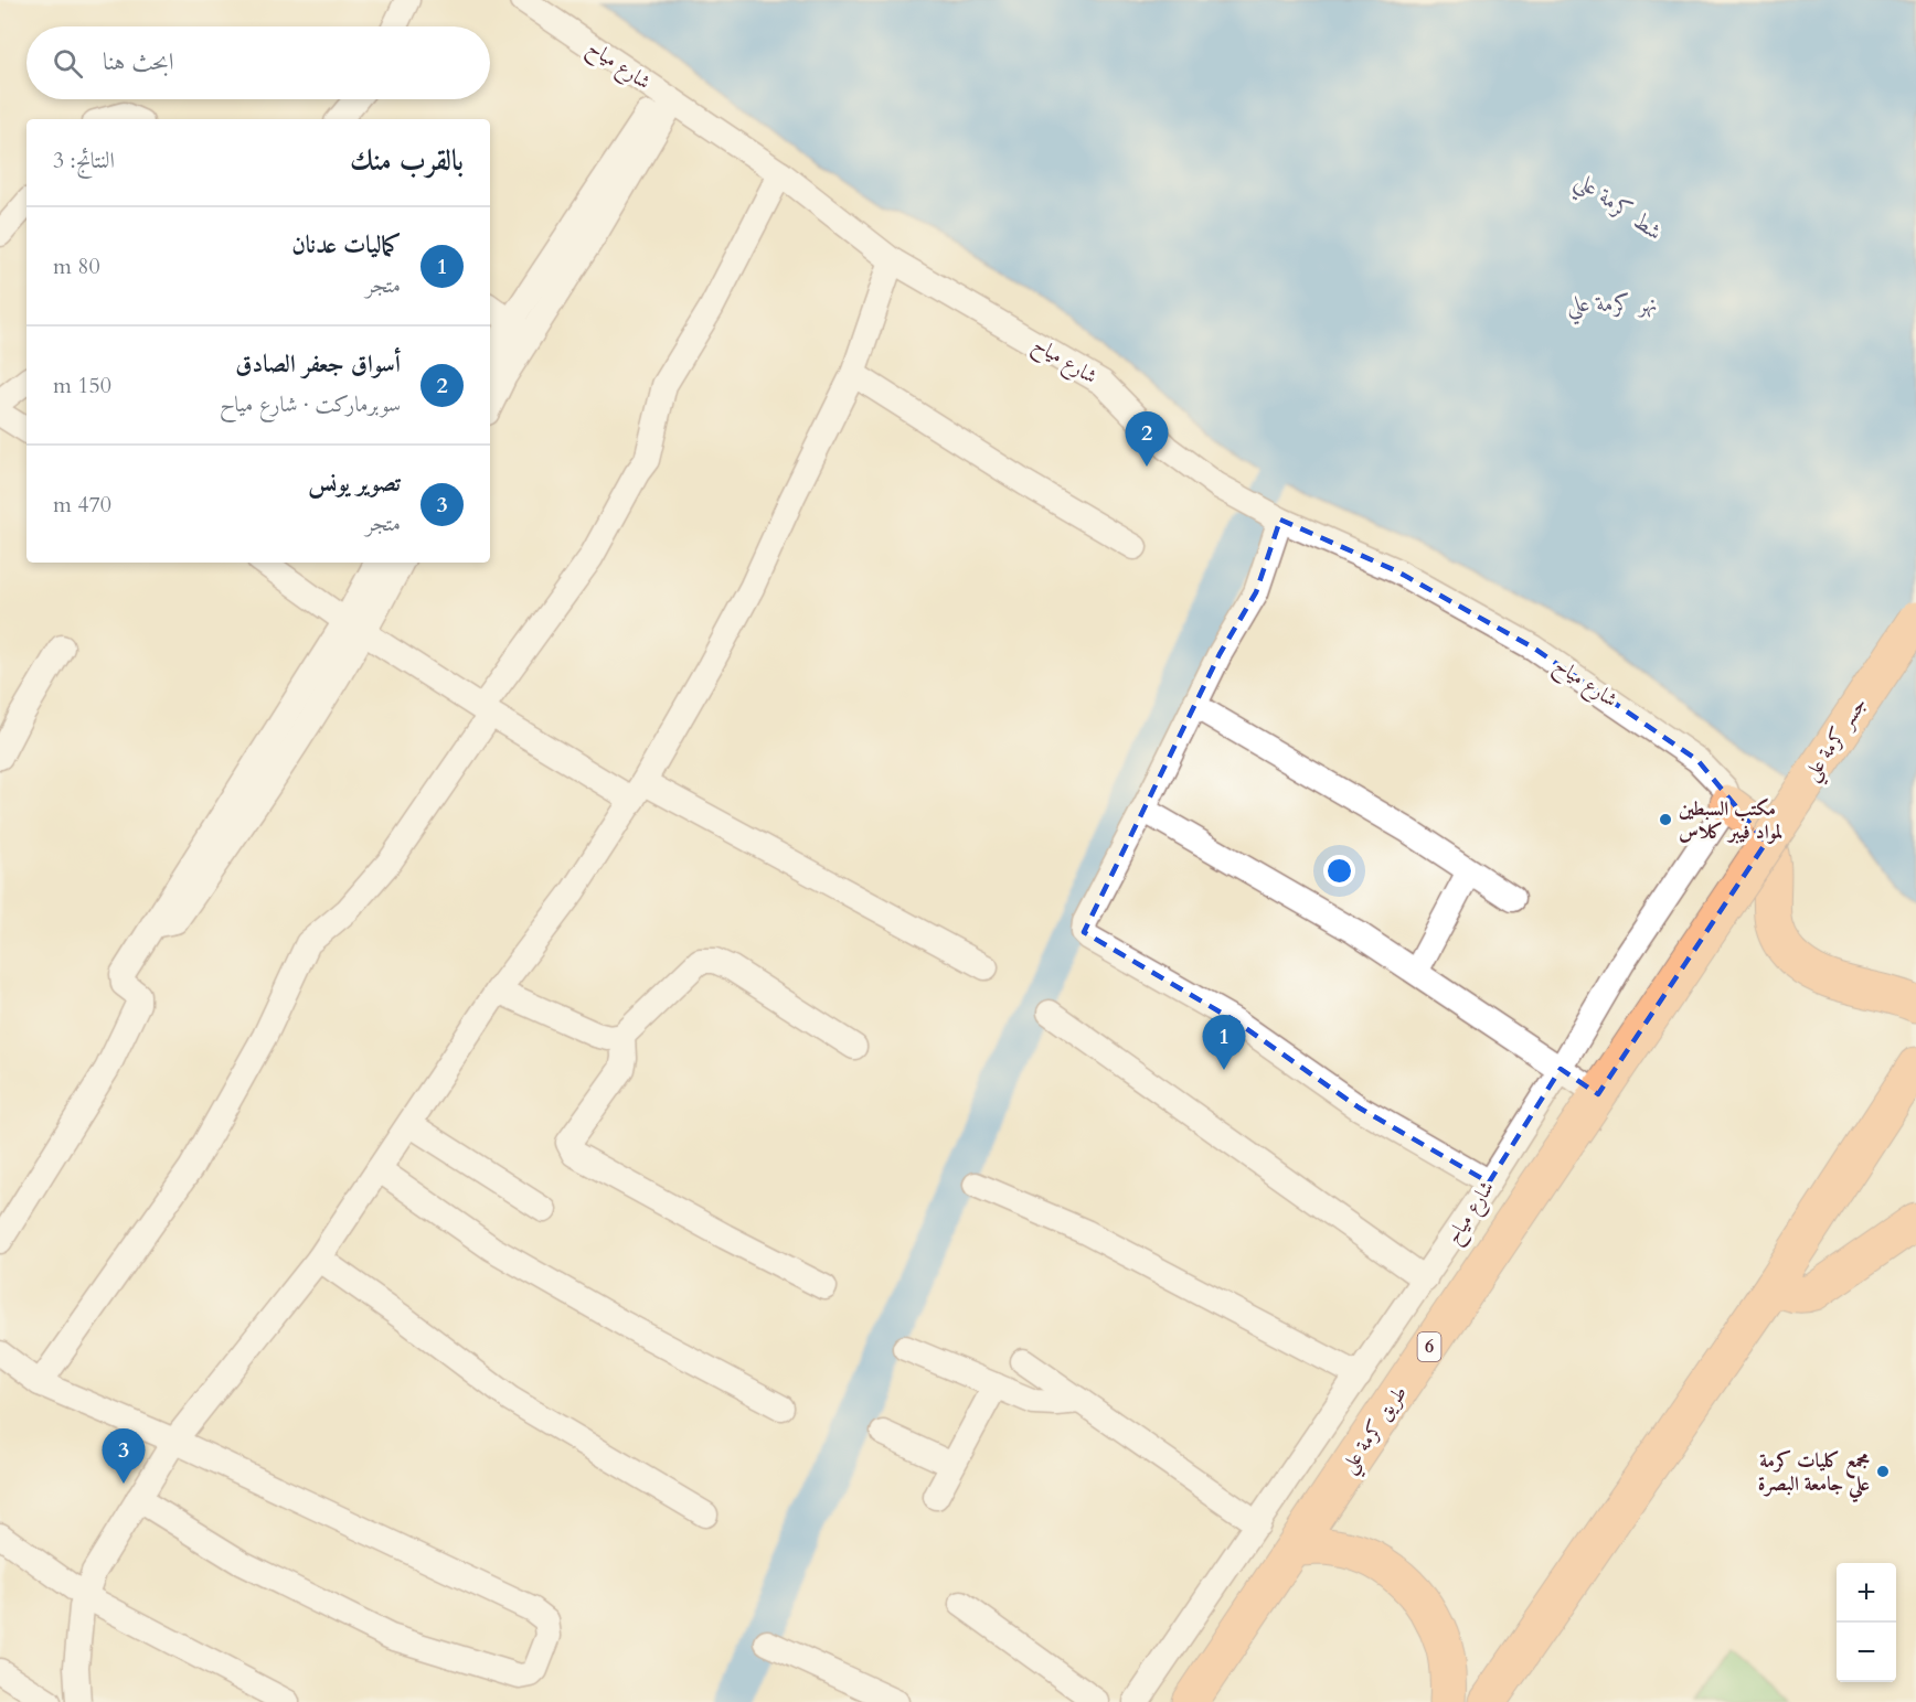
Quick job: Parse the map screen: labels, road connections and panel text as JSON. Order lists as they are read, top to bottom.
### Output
{
  "streets": {
    "highway": ["جسر كرمة علي", "6", "طريق كرمة علي"],
    "street": ["شارع مياح"]
  },
  "crossings": [
    ["جسر كرمة علي", "طريق كرمة علي"]
  ],
  "water": ["شط كرمة علي", "نهر كرمة علي"],
  "places": ["مكتب السبطين لمواد فيبر كلاس", "مجمع كليات كرمة علي جامعة البصرة"],
  "page": {
    "search": "ابحث هنا",
    "heading": ["بالقرب منك", "النتائج: 3"],
    "list": [
      {
        "mark": "1",
        "name": "كماليات عدنان",
        "note": "متجر",
        "value": "80 m"
      },
      {
        "mark": "2",
        "name": "أسواق جعفر الصادق",
        "note": "سوبرماركت · شارع مياح",
        "value": "150 m"
      },
      {
        "mark": "3",
        "name": "تصوير يونس",
        "note": "متجر",
        "value": "470 m"
      }
    ],
    "pins": ["2", "1", "3"],
    "map_buttons": ["+", "−"]
  }
}
